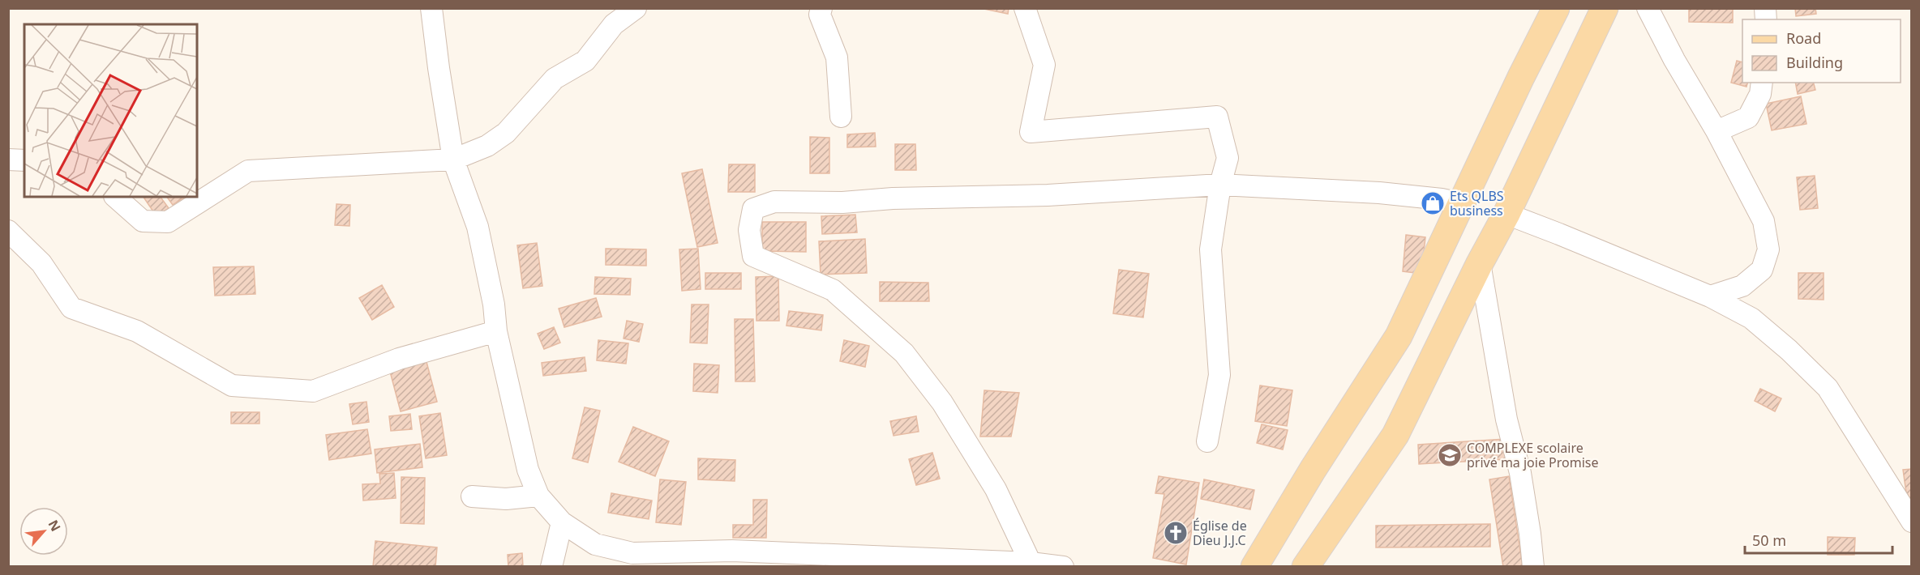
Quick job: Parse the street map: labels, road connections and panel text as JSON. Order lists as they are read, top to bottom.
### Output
{
  "places": {
    "shop": ["Ets QLBS business"],
    "school or university": ["COMPLEXE scolaire privé ma joie Promise"],
    "church": ["Église de Dieu J.J.C"]
  },
  "legend": ["Road", "Building"],
  "scale_bar": "50 m",
  "north": "top right"
}
